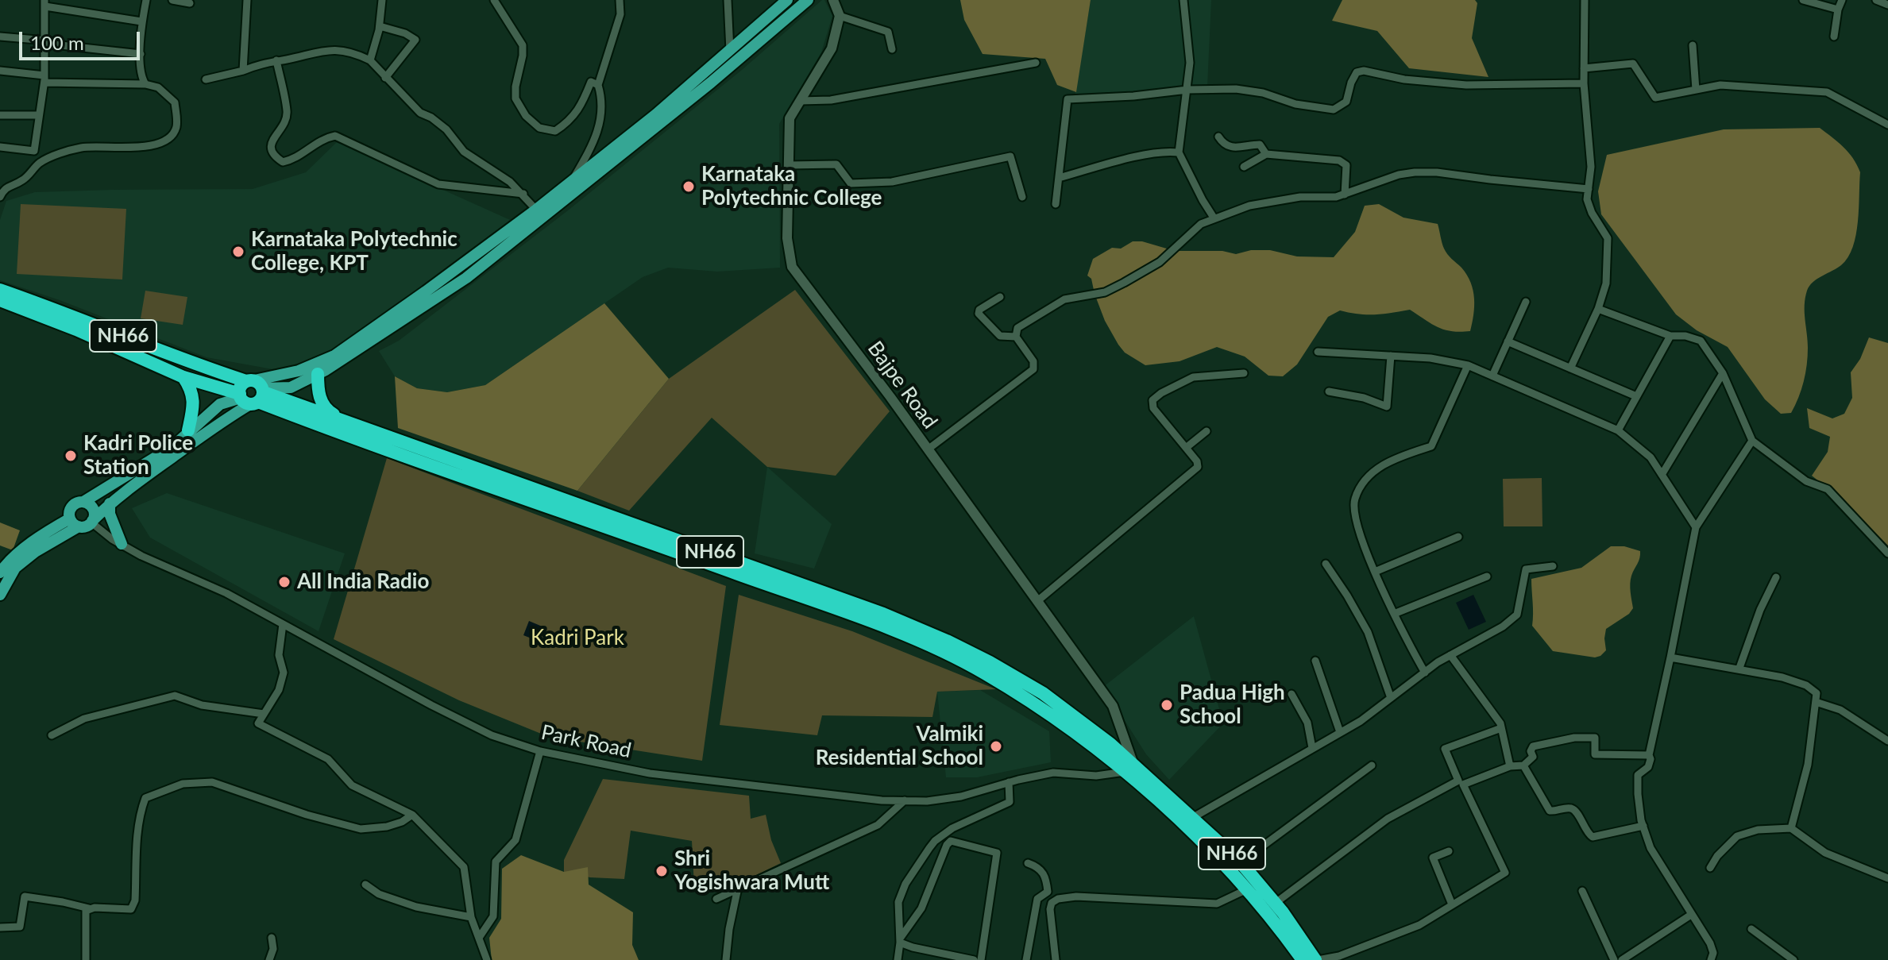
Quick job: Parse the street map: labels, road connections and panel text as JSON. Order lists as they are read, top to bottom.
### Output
{
  "streets": {
    "highway": ["NH66"],
    "street": ["Bajpe Road", "Park Road"]
  },
  "crossings": [
    ["NH66", "Bajpe Road"],
    ["NH66", "Park Road"],
    ["Bajpe Road", "Park Road"]
  ],
  "parks": ["Kadri Park"],
  "places": [
    "Karnataka Polytechnic College",
    "Karnataka Polytechnic College, KPT",
    "Kadri Police Station",
    "All India Radio",
    "Padua High School",
    "Valmiki Residential School",
    "Shri Yogishwara Mutt"
  ],
  "scale_bar": "100 m"
}
